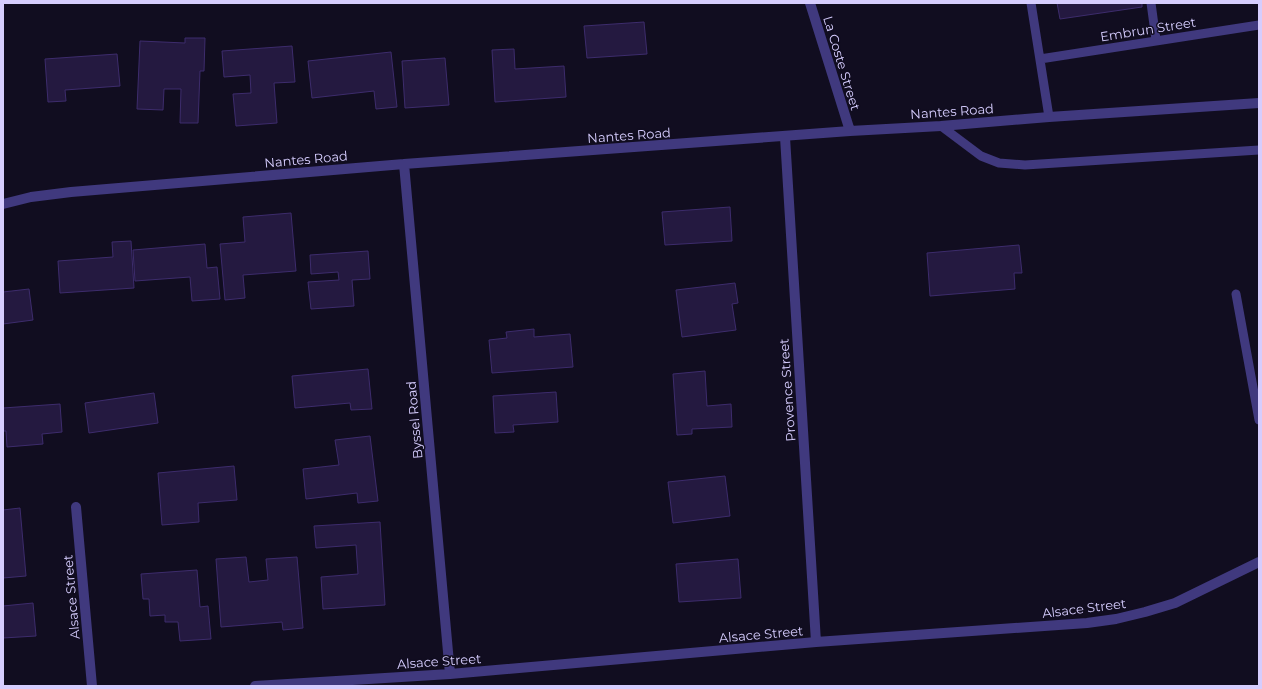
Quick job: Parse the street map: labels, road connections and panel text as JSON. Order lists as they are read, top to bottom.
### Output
{
  "streets": {
    "street": [
      "La Coste Street",
      "Nantes Road",
      "Provence Street",
      "Byssel Road",
      "Alsace Street"
    ],
    "lane": ["Embrun Street"]
  },
  "crossings": [
    ["La Coste Street", "Nantes Road"],
    ["Nantes Road", "Provence Street"],
    ["Nantes Road", "Byssel Road"],
    ["Provence Street", "Alsace Street"],
    ["Byssel Road", "Alsace Street"]
  ]
}
